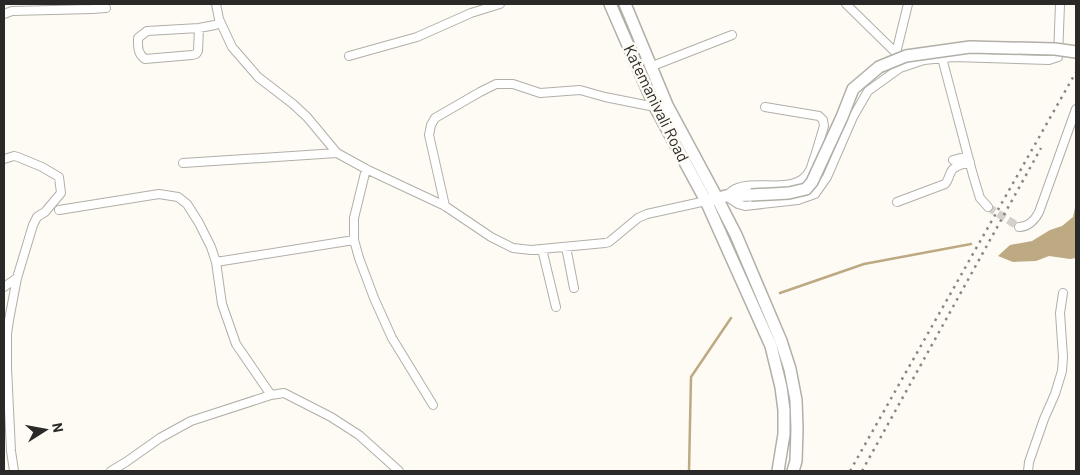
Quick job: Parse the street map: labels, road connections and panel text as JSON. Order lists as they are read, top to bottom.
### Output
{
  "streets": {
    "main road": ["Katemanivali Road"]
  },
  "north": "right"
}
